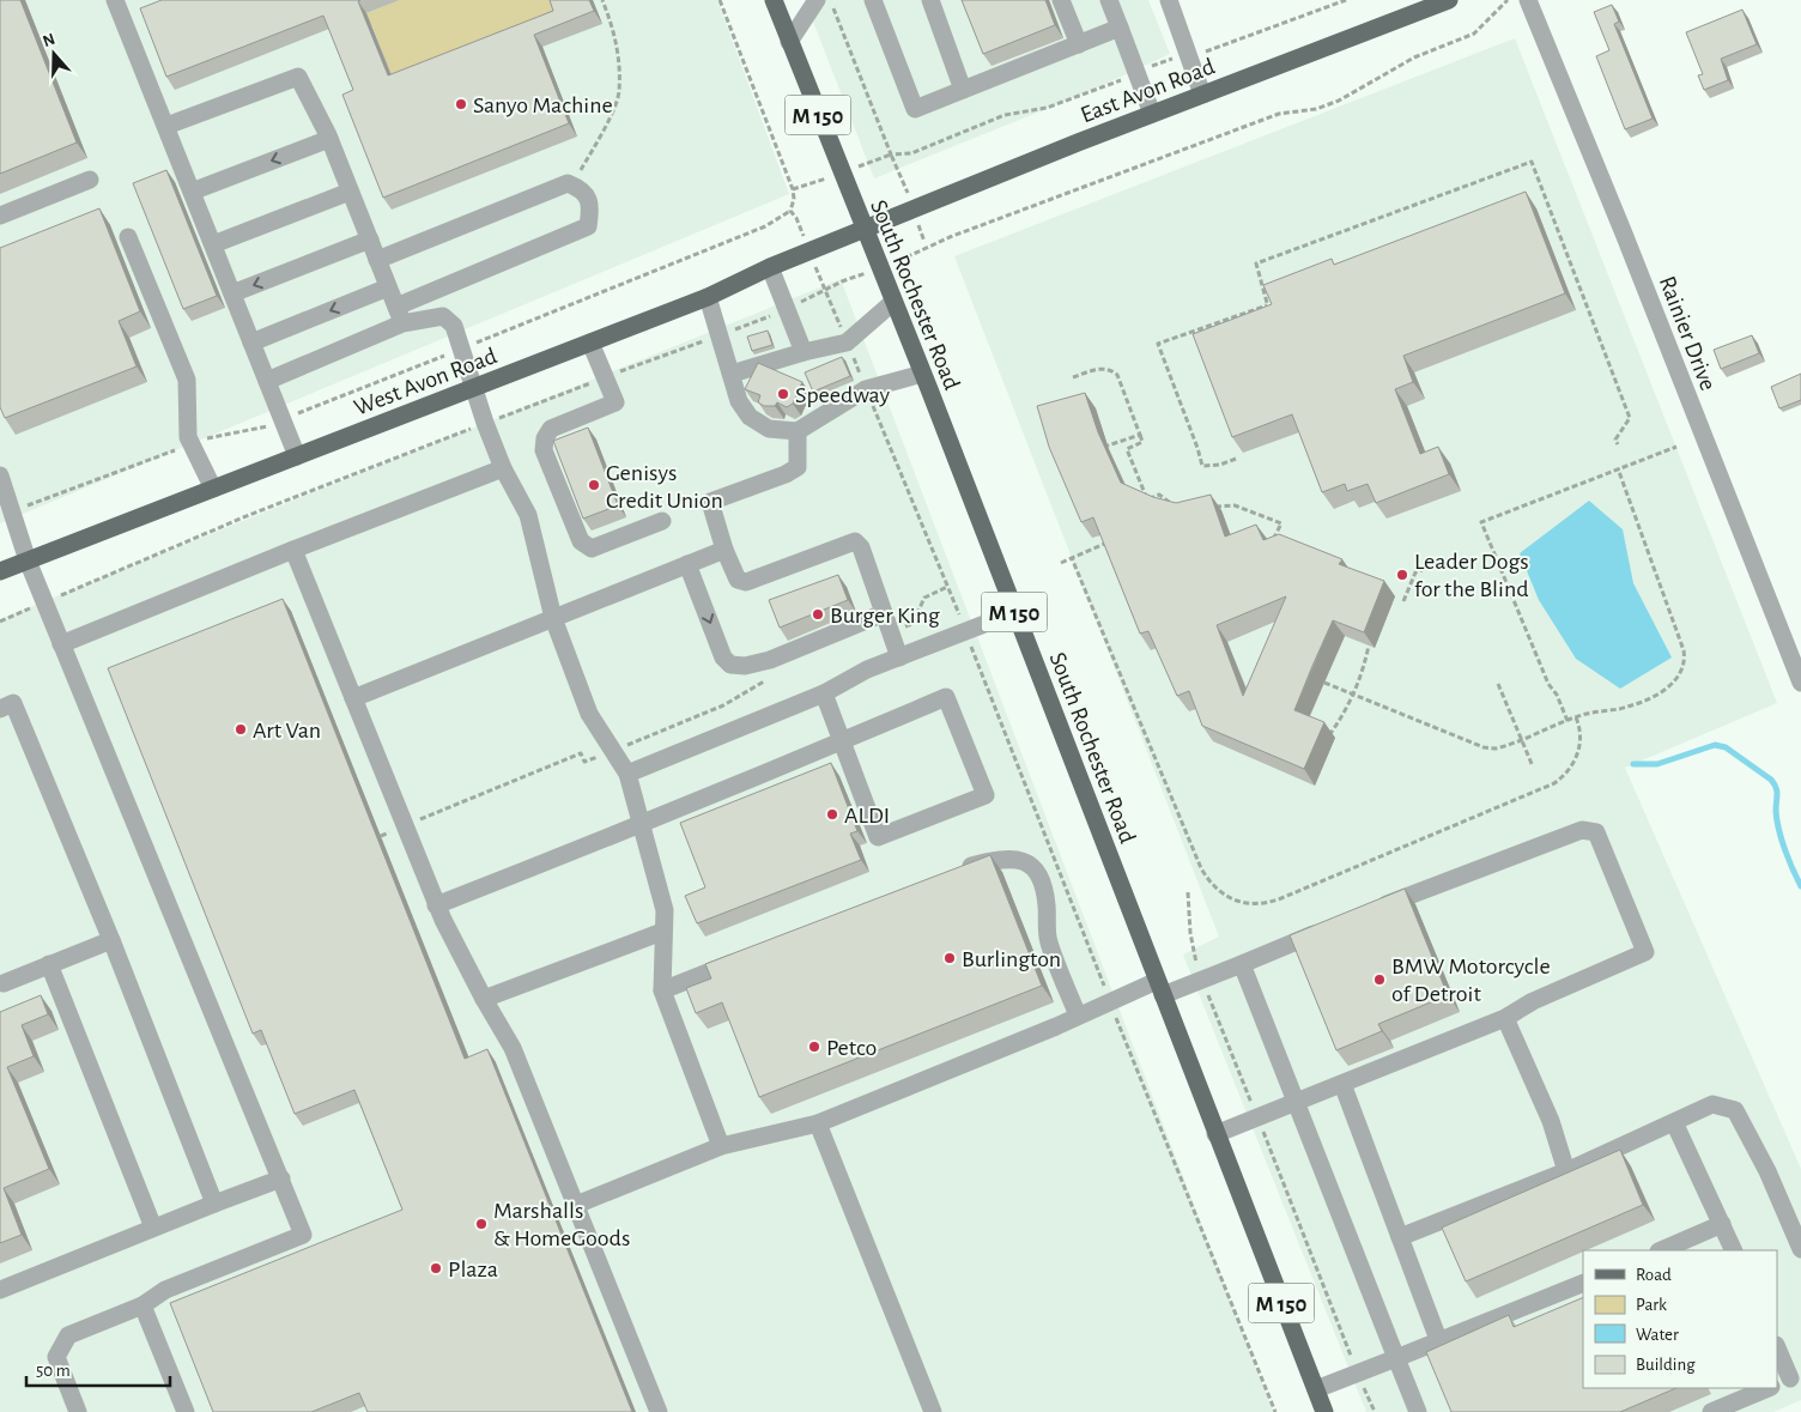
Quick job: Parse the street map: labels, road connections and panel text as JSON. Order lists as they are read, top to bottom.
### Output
{
  "streets": {
    "main road": [
      "East Avon Road",
      "M 150",
      "South Rochester Road",
      "West Avon Road"
    ],
    "street": ["Rainier Drive"]
  },
  "crossings": [
    ["East Avon Road", "South Rochester Road"],
    ["East Avon Road", "West Avon Road"],
    ["South Rochester Road", "West Avon Road"]
  ],
  "places": [
    "Sanyo Machine",
    "Speedway",
    "Genisys Credit Union",
    "Leader Dogs for the Blind",
    "Burger King",
    "Art Van",
    "ALDI",
    "Burlington",
    "BMW Motorcycle of Detroit",
    "Petco",
    "Marshalls & HomeGoods",
    "Plaza"
  ],
  "legend": [
    "Road",
    "Park",
    "Water",
    "Building"
  ],
  "scale_bar": "50 m",
  "north": "top"
}
